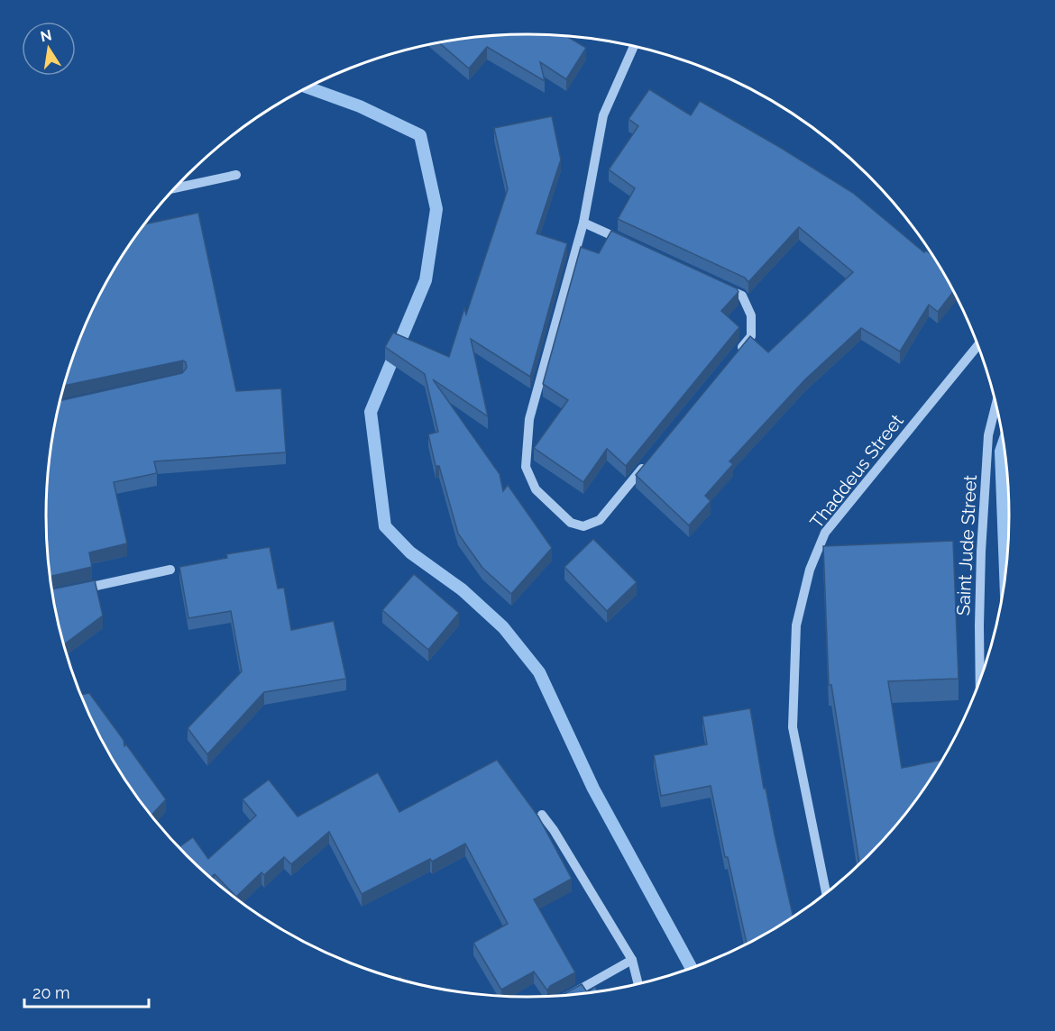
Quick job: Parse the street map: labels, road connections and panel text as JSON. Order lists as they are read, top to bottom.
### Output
{
  "streets": {
    "street": ["Thaddeus Street", "Saint Jude Street"]
  },
  "scale_bar": "20 m",
  "north": "top"
}
